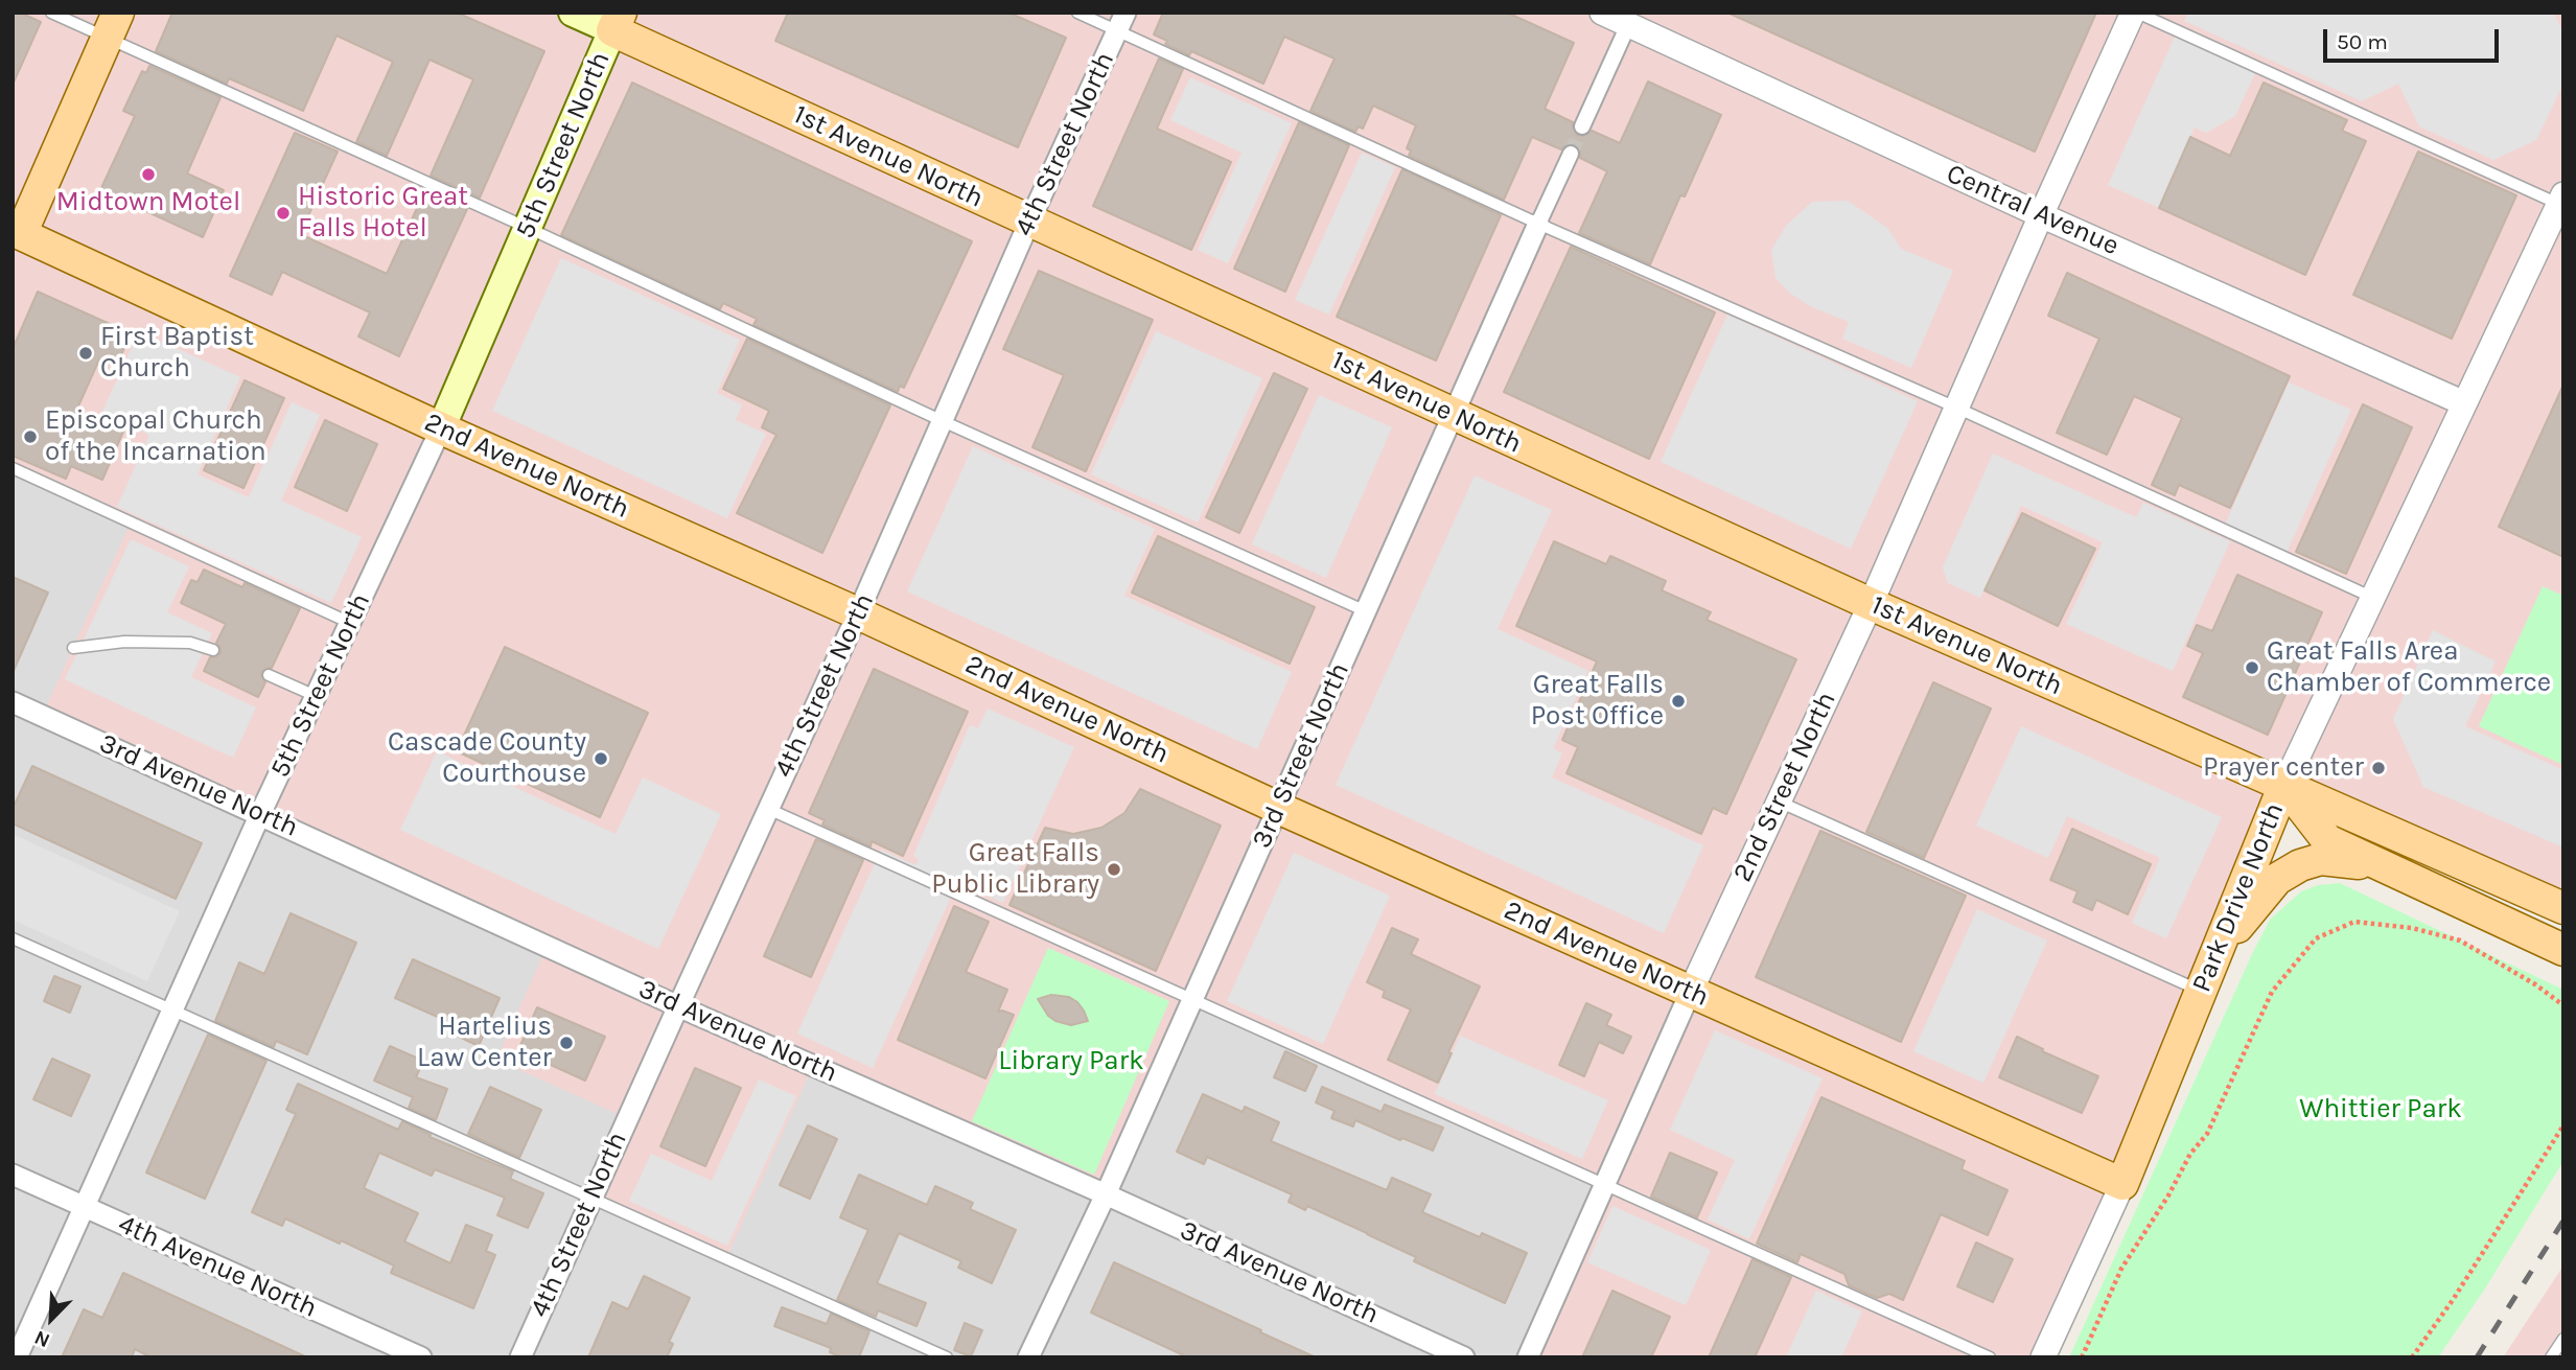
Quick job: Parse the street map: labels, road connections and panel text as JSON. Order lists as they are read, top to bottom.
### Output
{
  "streets": {
    "main road": [
      "5th Street North",
      "1st Avenue North",
      "2nd Avenue North",
      "Park Drive North"
    ],
    "street": [
      "4th Street North",
      "Central Avenue",
      "3rd Street North",
      "3rd Avenue North",
      "2nd Street North",
      "4th Avenue North"
    ]
  },
  "crossings": [
    ["4th Street North", "1st Avenue North"],
    ["4th Street North", "2nd Avenue North"],
    ["4th Street North", "3rd Avenue North"],
    ["5th Street North", "1st Avenue North"],
    ["5th Street North", "2nd Avenue North"],
    ["5th Street North", "3rd Avenue North"],
    ["5th Street North", "4th Avenue North"],
    ["1st Avenue North", "3rd Street North"],
    ["1st Avenue North", "2nd Street North"],
    ["1st Avenue North", "Park Drive North"],
    ["Central Avenue", "2nd Street North"],
    ["Central Avenue", "Park Drive North"],
    ["2nd Avenue North", "3rd Street North"],
    ["2nd Avenue North", "2nd Street North"],
    ["2nd Avenue North", "Park Drive North"],
    ["3rd Street North", "3rd Avenue North"]
  ],
  "parks": ["Library Park", "Whittier Park"],
  "places": [
    "Midtown Motel",
    "Historic Great Falls Hotel",
    "First Baptist Church",
    "Episcopal Church of the Incarnation",
    "Great Falls Area Chamber of Commerce",
    "Great Falls Post Office",
    "Cascade County Courthouse",
    "Prayer center",
    "Great Falls Public Library",
    "Hartelius Law Center"
  ],
  "scale_bar": "50 m",
  "north": "bottom left"
}
